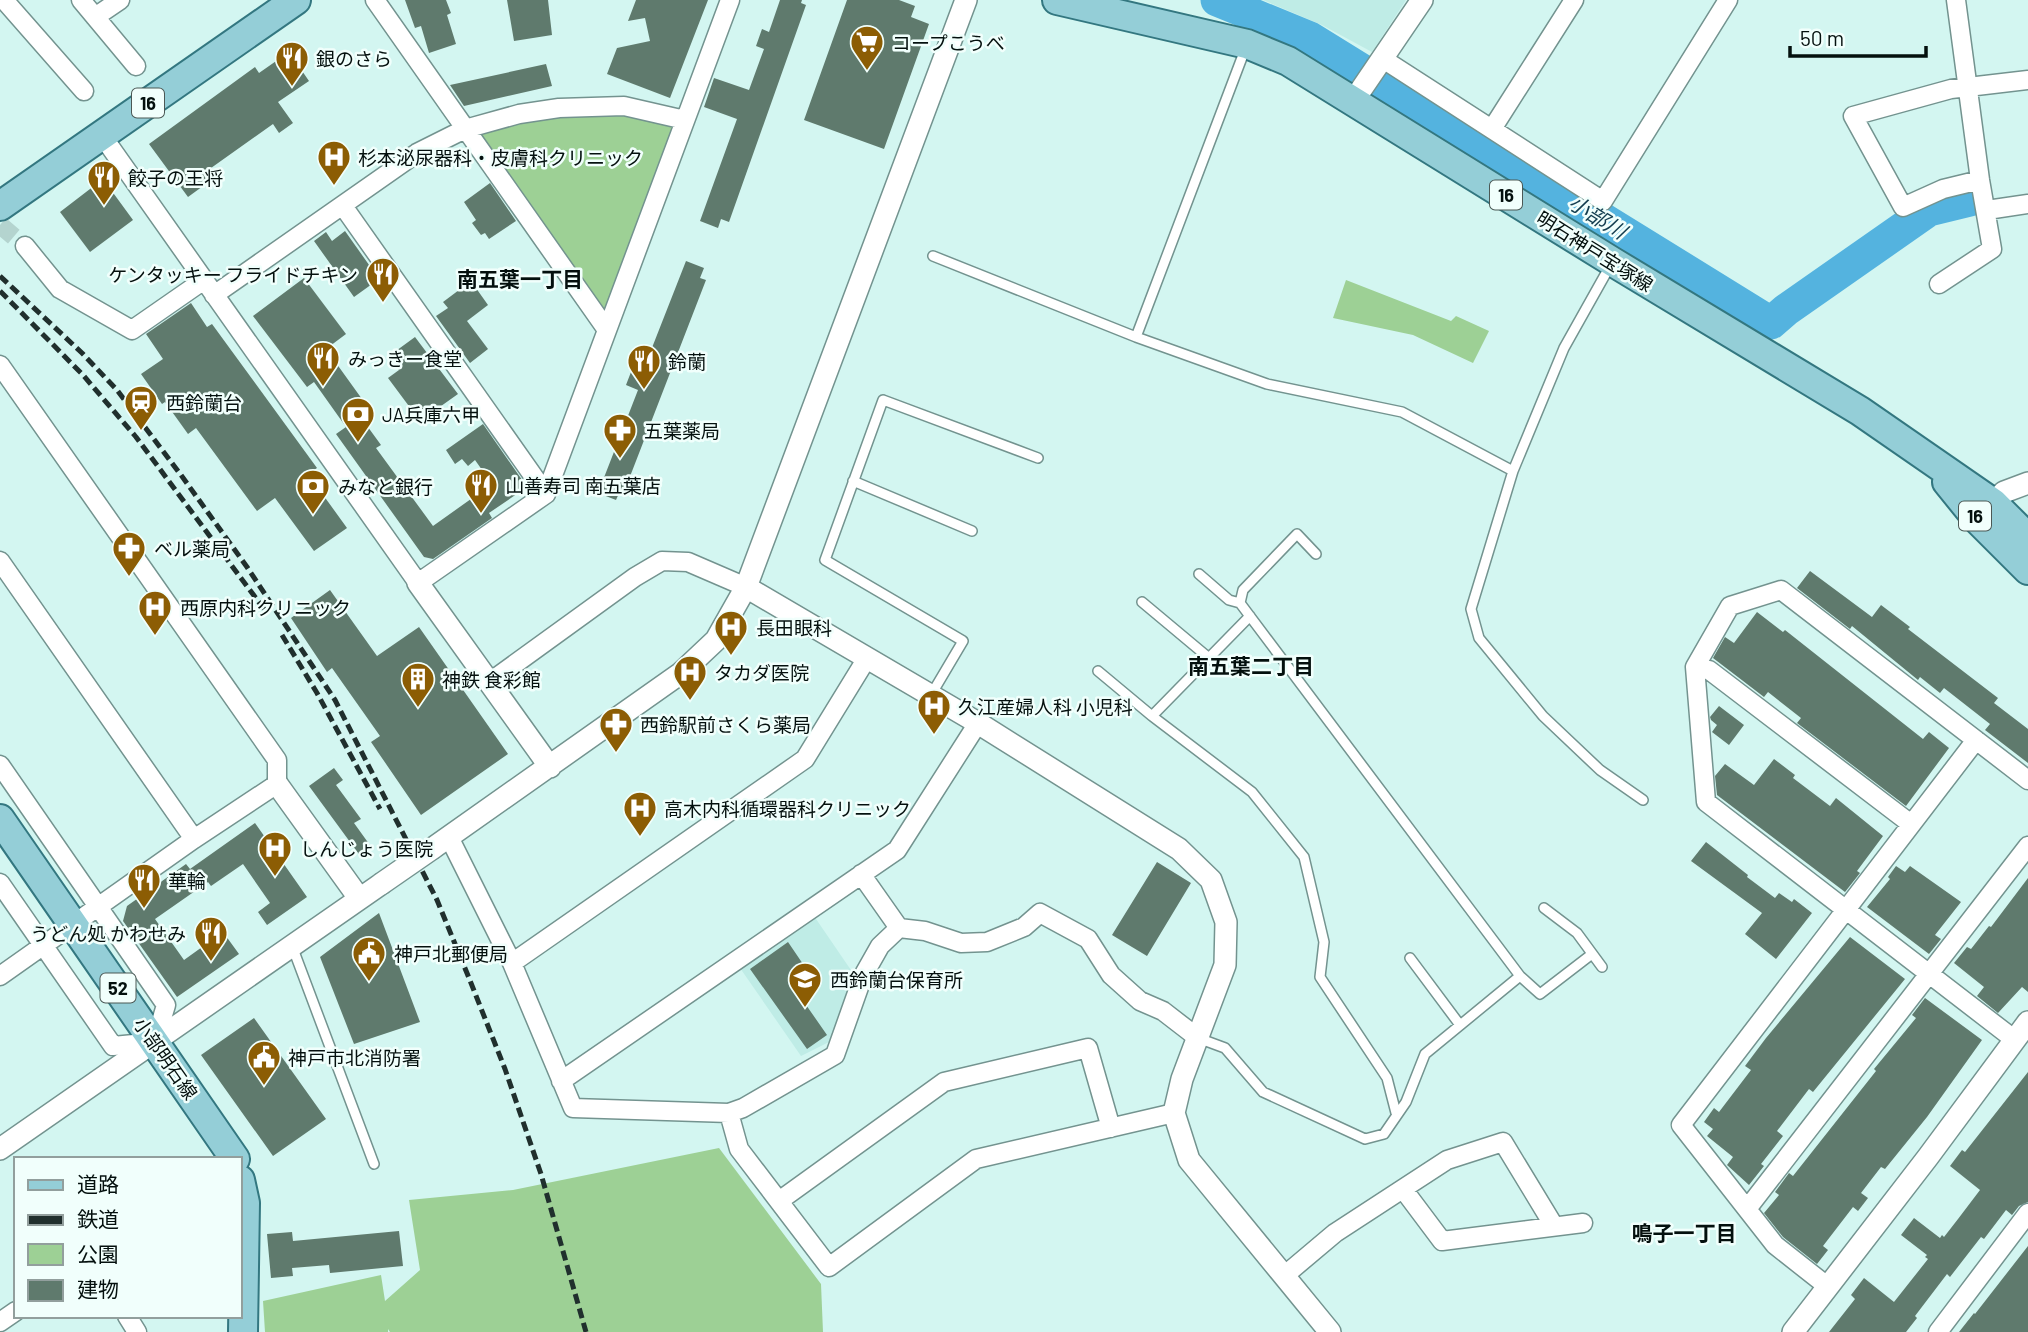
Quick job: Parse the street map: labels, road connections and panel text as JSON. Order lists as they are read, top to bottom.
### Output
{
  "streets": {
    "main road": [
      "16",
      "明石神戸宝塚線",
      "52",
      "小部明石線"
    ]
  },
  "districts": ["南五葉一丁目", "南五葉二丁目", "鳴子一丁目"],
  "water": ["小部川"],
  "places": {
    "supermarket": ["コープこうべ"],
    "restaurant": [
      "銀のさら",
      "餃子の王将",
      "ケンタッキー フライドチキン",
      "みっきー食堂",
      "鈴蘭",
      "山善寿司 南五葉店",
      "華輪",
      "うどん処 かわせみ"
    ],
    "hospital": [
      "杉本泌尿器科・皮膚科クリニック",
      "西原内科クリニック",
      "長田眼科",
      "タカダ医院",
      "久江産婦人科 小児科",
      "高木内科循環器科クリニック",
      "しんじょう医院"
    ],
    "station": ["西鈴蘭台"],
    "bank": ["JA兵庫六甲", "みなと銀行"],
    "pharmacy": ["五葉薬局", "ベル薬局", "西鈴駅前さくら薬局"],
    "building": ["神鉄 食彩館"],
    "public building": ["神戸北郵便局", "神戸市北消防署"],
    "school or university": ["西鈴蘭台保育所"]
  },
  "legend": [
    "道路",
    "鉄道",
    "公園",
    "建物"
  ],
  "scale_bar": "50 m"
}
